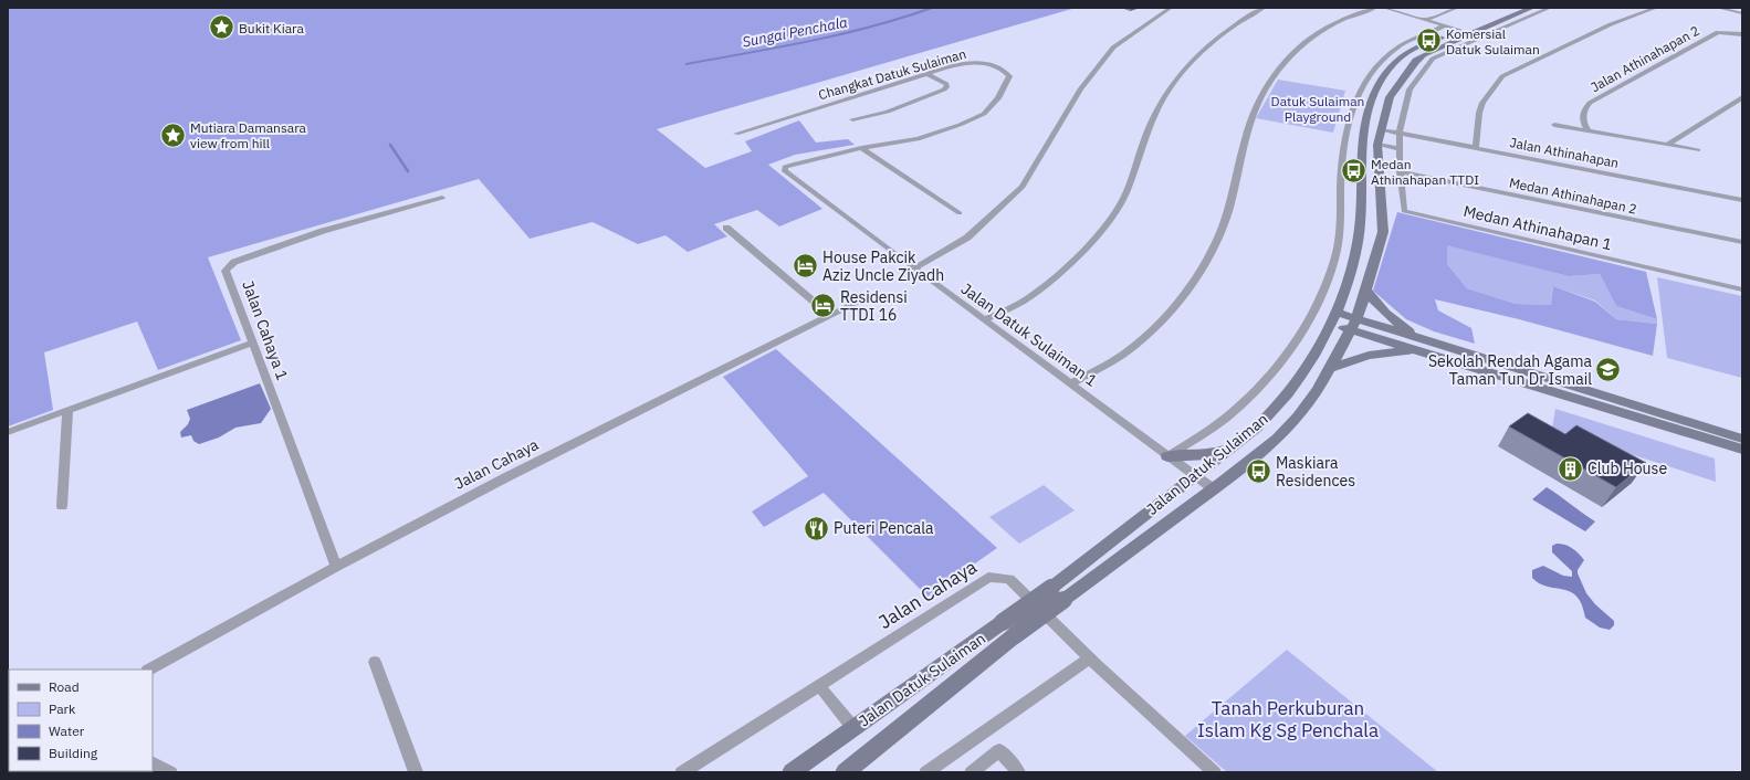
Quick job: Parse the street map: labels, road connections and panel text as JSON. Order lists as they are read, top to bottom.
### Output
{
  "streets": {
    "main road": ["Jalan Datuk Sulaiman"],
    "street": [
      "Jalan Athinahapan 2",
      "Changkat Datuk Sulaiman",
      "Jalan Athinahapan",
      "Medan Athinahapan 2",
      "Medan Athinahapan 1",
      "Jalan Cahaya 1",
      "Jalan Datuk Sulaiman 1",
      "Jalan Cahaya"
    ]
  },
  "crossings": [
    ["Changkat Datuk Sulaiman", "Jalan Datuk Sulaiman 1"],
    ["Jalan Athinahapan", "Medan Athinahapan 1"],
    ["Jalan Athinahapan", "Jalan Datuk Sulaiman"],
    ["Medan Athinahapan 2", "Medan Athinahapan 1"],
    ["Jalan Cahaya 1", "Jalan Cahaya"],
    ["Jalan Datuk Sulaiman 1", "Jalan Datuk Sulaiman"]
  ],
  "water": ["Sungai Penchala"],
  "parks": ["Datuk Sulaiman Playground", "Tanah Perkuburan Islam Kg Sg Penchala"],
  "places": {
    "place": ["Bukit Kiara", "Mutiara Damansara view from hill"],
    "bus stop": ["Komersial Datuk Sulaiman", "Medan Athinahapan TTDI", "Maskiara Residences"],
    "hotel": ["House Pakcik Aziz Uncle Ziyadh", "Residensi TTDI 16"],
    "school or university": ["Sekolah Rendah Agama Taman Tun Dr Ismail"],
    "building": ["Club House"],
    "restaurant": ["Puteri Pencala"]
  },
  "legend": [
    "Road",
    "Park",
    "Water",
    "Building"
  ]
}
